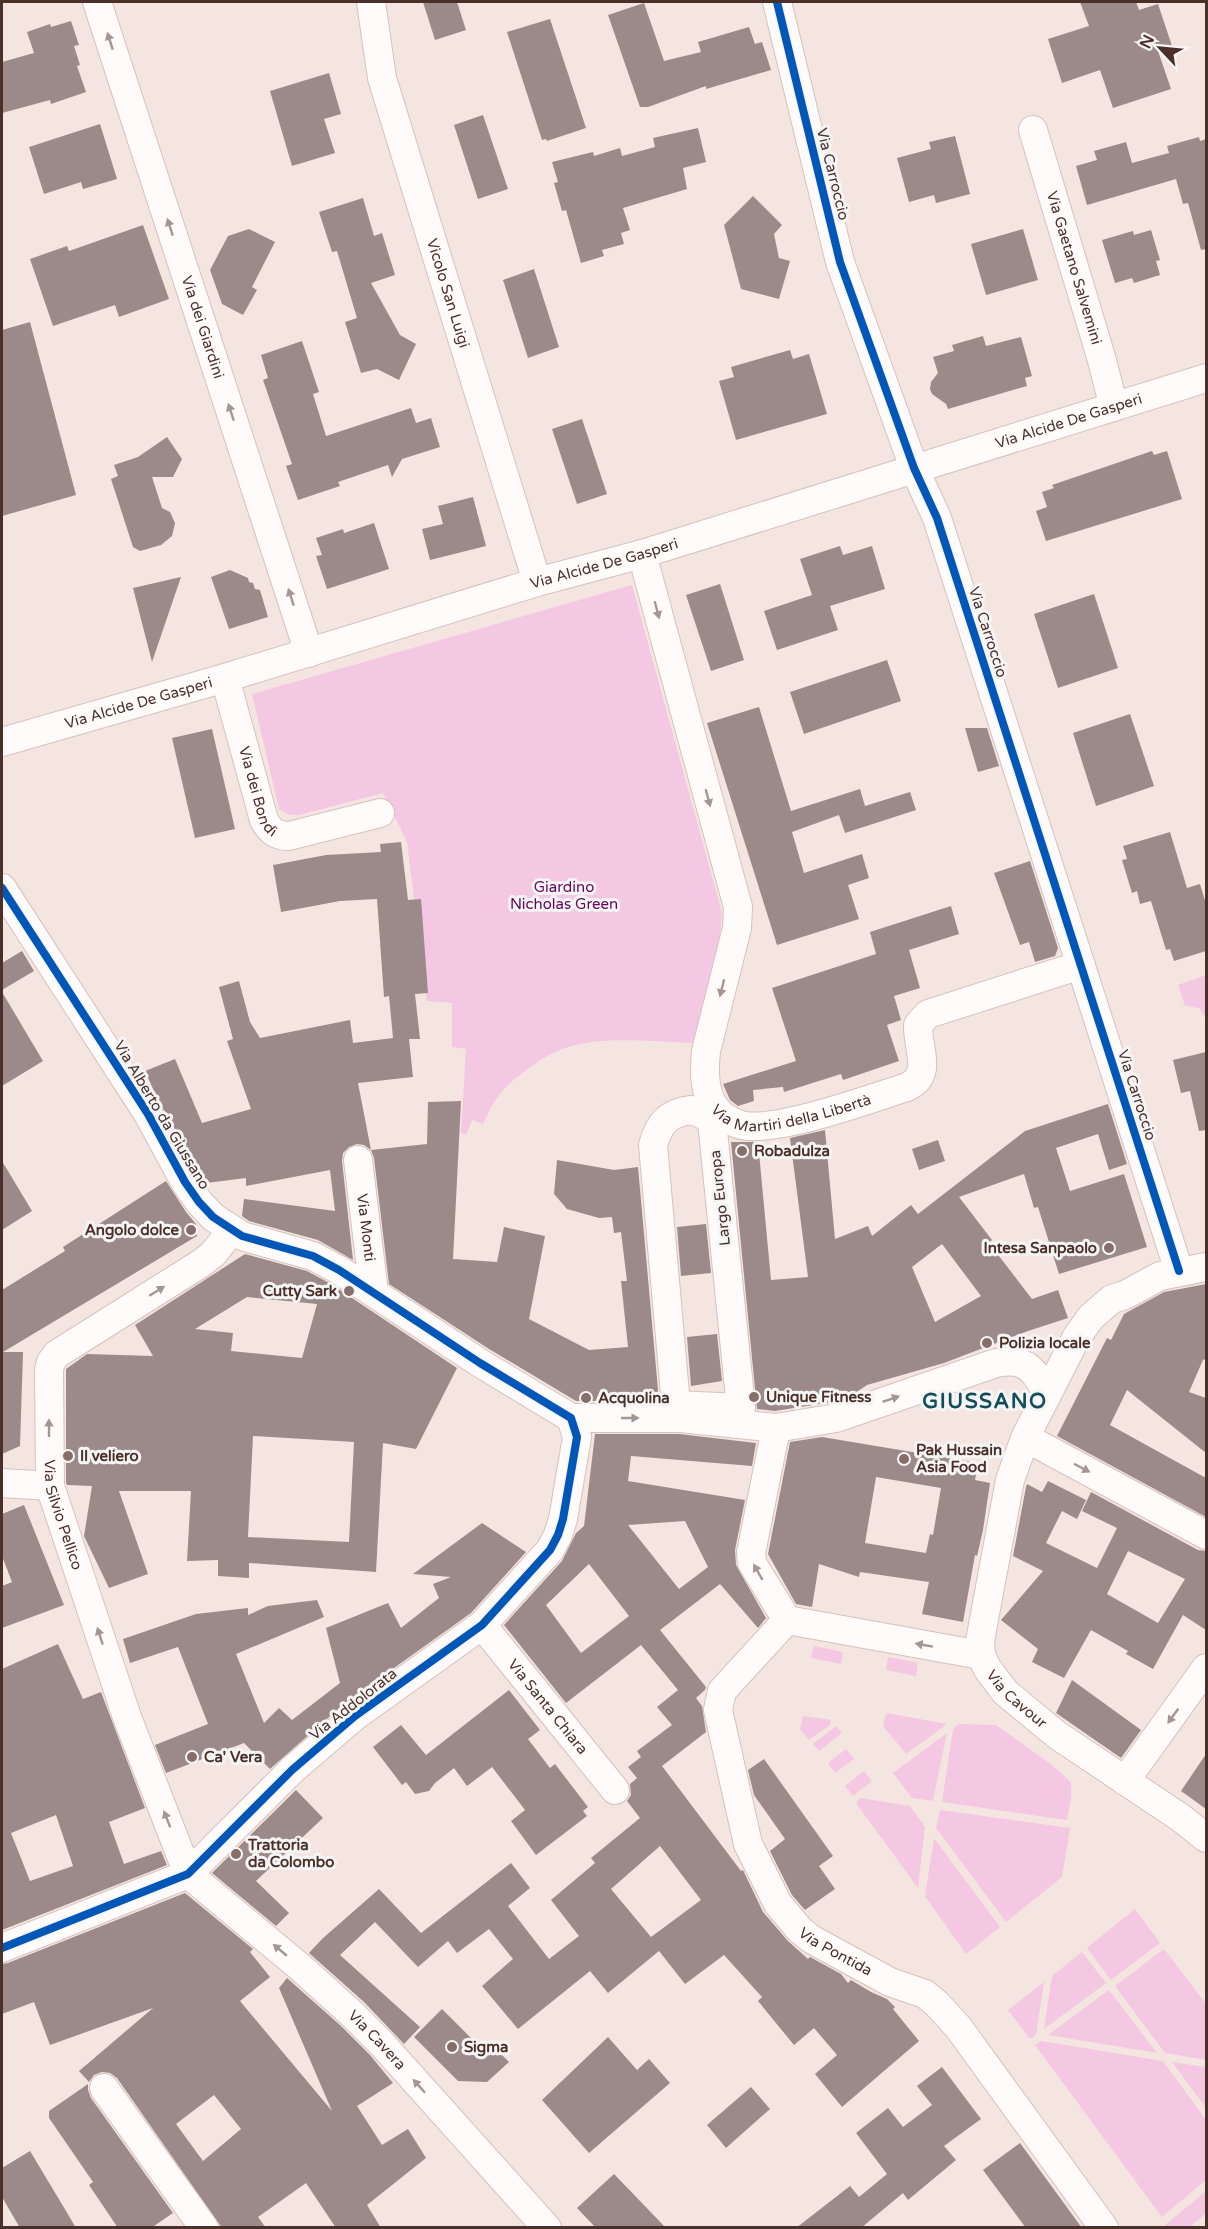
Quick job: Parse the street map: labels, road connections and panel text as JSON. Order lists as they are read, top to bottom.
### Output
{
  "streets": {
    "street": [
      "Via Carroccio",
      "Via Gaetano Salvemini",
      "Vicolo San Luigi",
      "Via dei Giardini",
      "Via Alcide De Gasperi",
      "Via dei Bondi",
      "Via Martiri della Libertà",
      "Via Alberto da Giussano",
      "Largo Europa",
      "Via Monti",
      "Via Silvio Pellico",
      "Via Cavour",
      "Via Addolorata",
      "Via Santa Chiara",
      "Via Pontida",
      "Via Cavera"
    ]
  },
  "crossings": [
    ["Via Carroccio", "Via Alcide De Gasperi"],
    ["Via Carroccio", "Via Martiri della Libertà"],
    ["Via Carroccio", "Via Cavour"],
    ["Via Gaetano Salvemini", "Via Alcide De Gasperi"],
    ["Vicolo San Luigi", "Via Alcide De Gasperi"],
    ["Via dei Giardini", "Via Alcide De Gasperi"],
    ["Via Alcide De Gasperi", "Via dei Bondi"],
    ["Via Alcide De Gasperi", "Via Martiri della Libertà"],
    ["Via Alberto da Giussano", "Via Monti"],
    ["Via Alberto da Giussano", "Via Silvio Pellico"],
    ["Via Alberto da Giussano", "Via Addolorata"],
    ["Via Silvio Pellico", "Via Addolorata"],
    ["Via Silvio Pellico", "Via Cavera"],
    ["Via Addolorata", "Via Santa Chiara"],
    ["Via Addolorata", "Via Cavera"]
  ],
  "one_way": ["Via dei Giardini", "Via Silvio Pellico"],
  "districts": ["GIUSSANO"],
  "parks": ["Giardino Nicholas Green"],
  "places": [
    "Robadulza",
    "Angolo dolce",
    "Intesa Sanpaolo",
    "Cutty Sark",
    "Polizia locale",
    "Unique Fitness",
    "Acquolina",
    "Il veliero",
    "Pak Hussain Asia Food",
    "Ca' Vera",
    "Trattoria da Colombo",
    "Sigma"
  ],
  "north": "top left"
}
